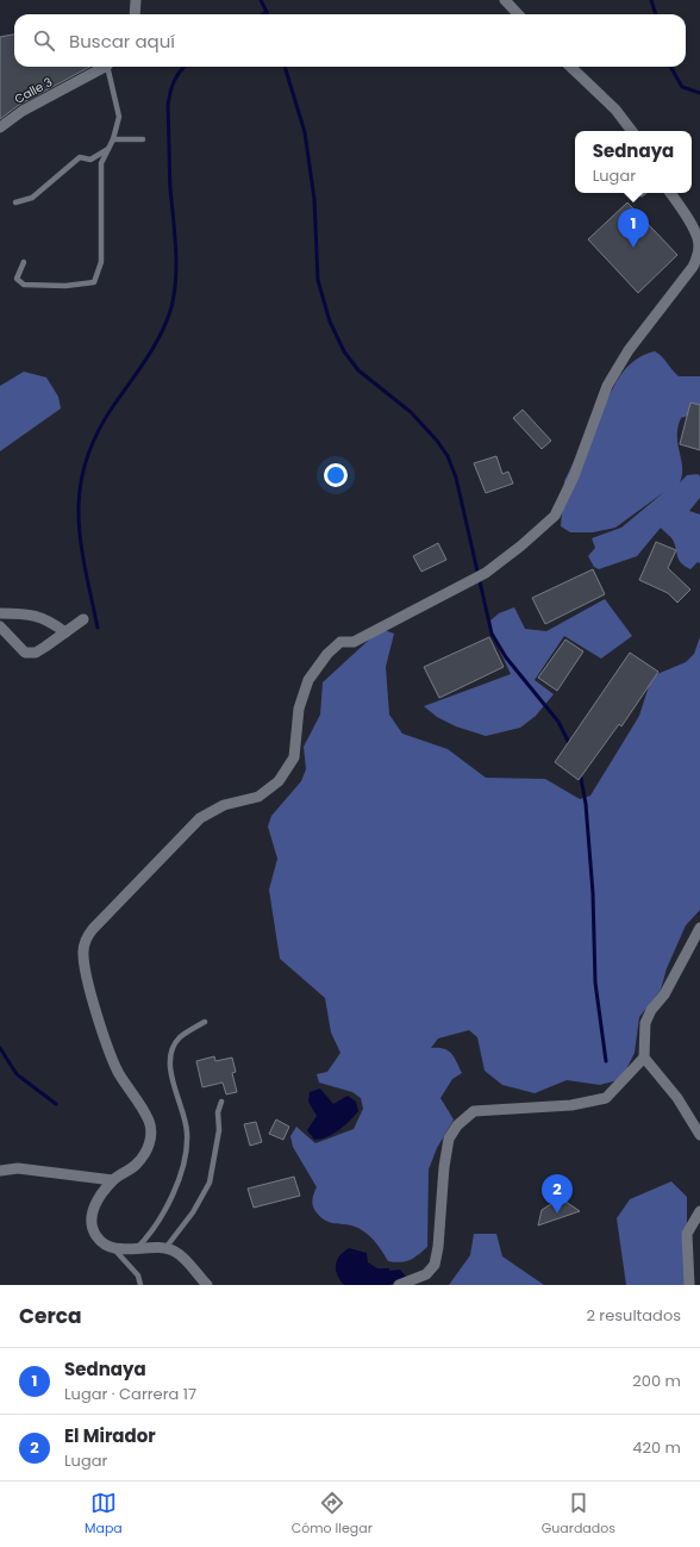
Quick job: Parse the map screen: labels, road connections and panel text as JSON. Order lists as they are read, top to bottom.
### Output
{
  "streets": {
    "street": ["Calle 3"]
  },
  "page": {
    "search": "Buscar aquí",
    "popup": ["Sednaya", "Lugar"],
    "pins": ["1", "2"],
    "heading": ["Cerca", "2 resultados"],
    "list": [
      {
        "mark": "1",
        "name": "Sednaya",
        "note": "Lugar · Carrera 17",
        "value": "200 m"
      },
      {
        "mark": "2",
        "name": "El Mirador",
        "note": "Lugar",
        "value": "420 m"
      }
    ],
    "nav": ["Mapa", "Cómo llegar", "Guardados"]
  }
}
